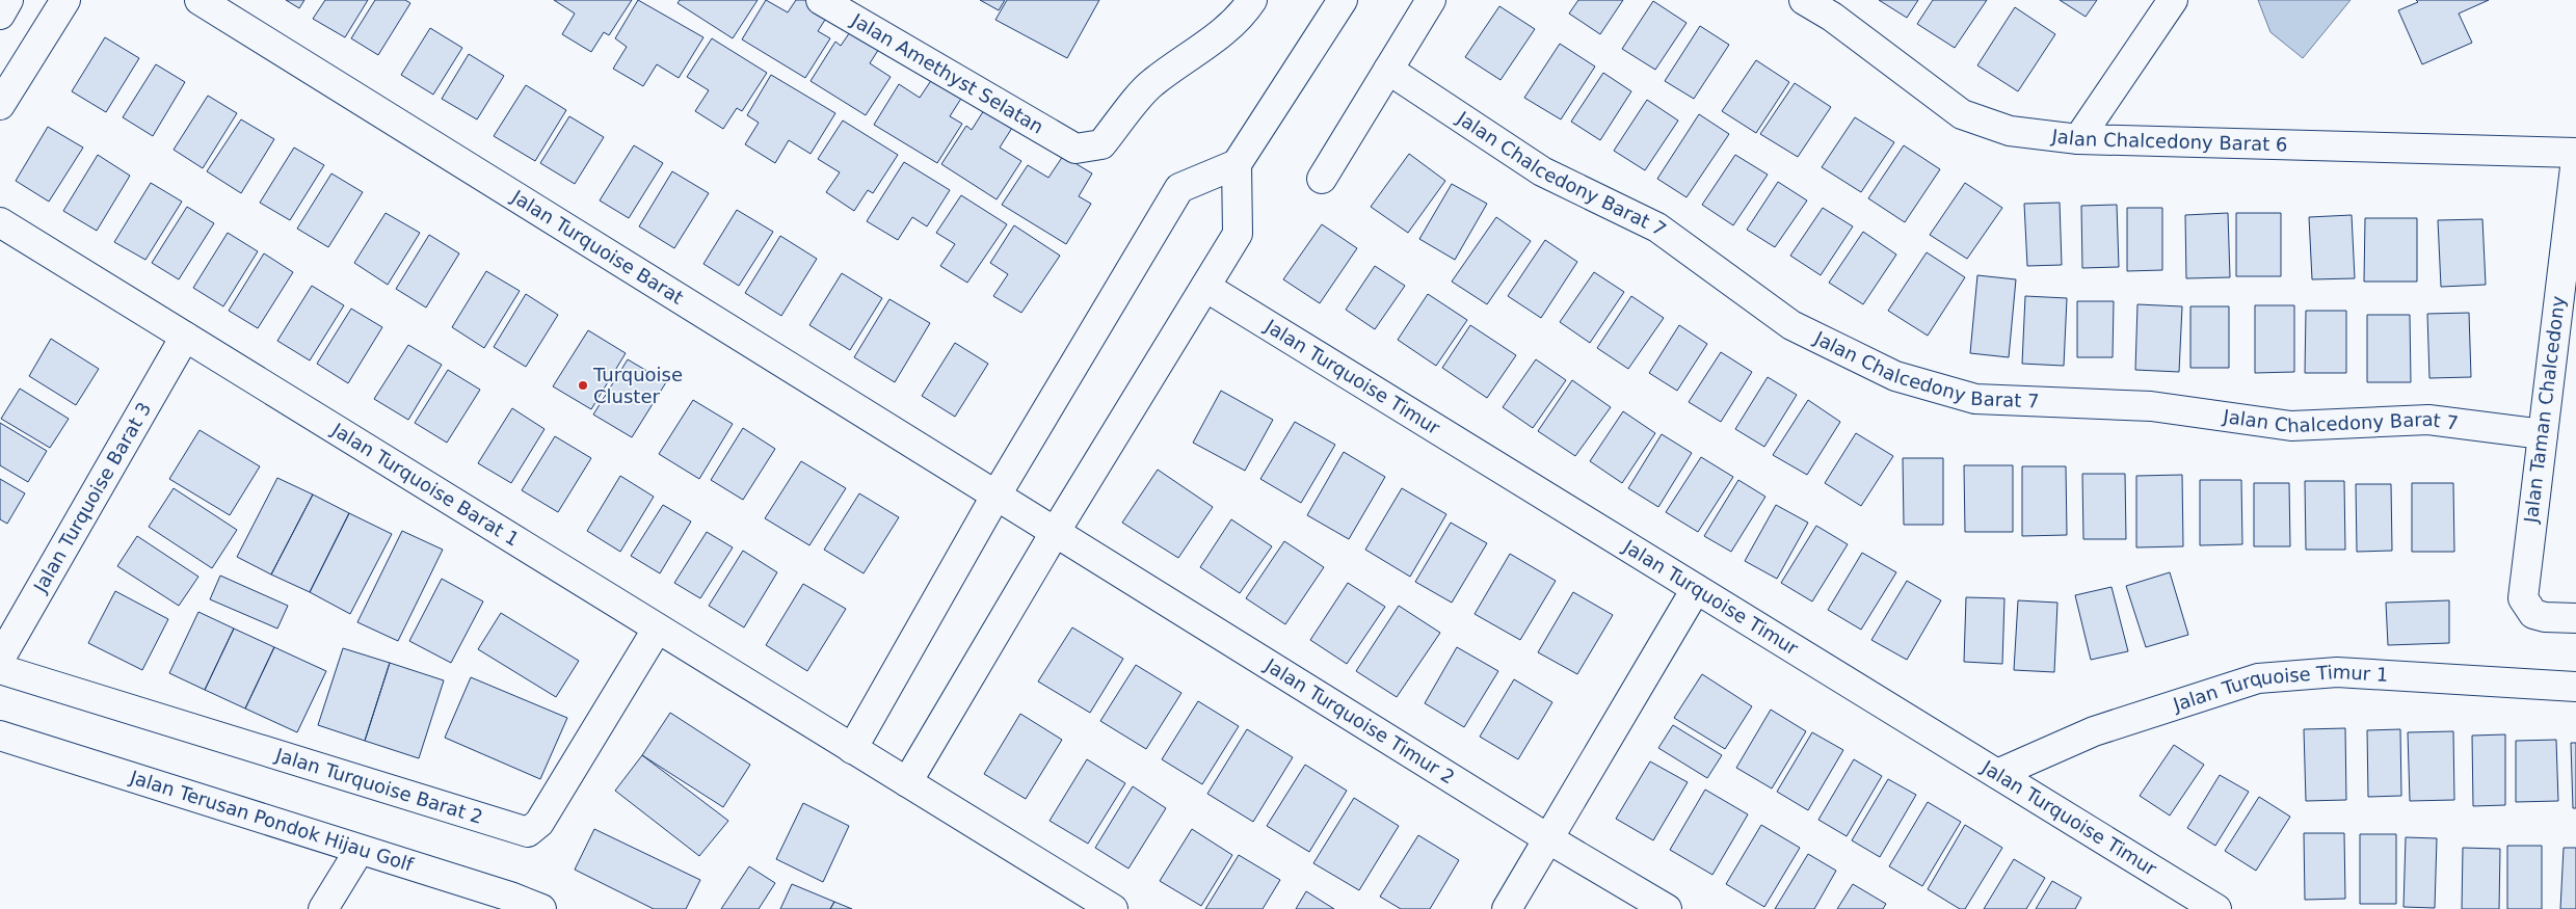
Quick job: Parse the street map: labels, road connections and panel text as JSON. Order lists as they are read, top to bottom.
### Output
{
  "streets": {
    "street": [
      "Jalan Amethyst Selatan",
      "Jalan Chalcedony Barat 6",
      "Jalan Chalcedony Barat 7",
      "Jalan Turquoise Barat",
      "Jalan Turquoise Timur",
      "Jalan Taman Chalcedony",
      "Jalan Turquoise Barat 1",
      "Jalan Turquoise Barat 3",
      "Jalan Turquoise Timur 1",
      "Jalan Turquoise Timur 2",
      "Jalan Turquoise Barat 2",
      "Jalan Terusan Pondok Hijau Golf"
    ]
  },
  "crossings": [
    ["Jalan Chalcedony Barat 7", "Jalan Taman Chalcedony"],
    ["Jalan Turquoise Barat", "Jalan Turquoise Timur 2"],
    ["Jalan Turquoise Timur", "Jalan Turquoise Timur 1"],
    ["Jalan Turquoise Barat 1", "Jalan Turquoise Barat 3"],
    ["Jalan Turquoise Barat 1", "Jalan Turquoise Barat 2"]
  ],
  "places": ["Turquoise Cluster"]
}
